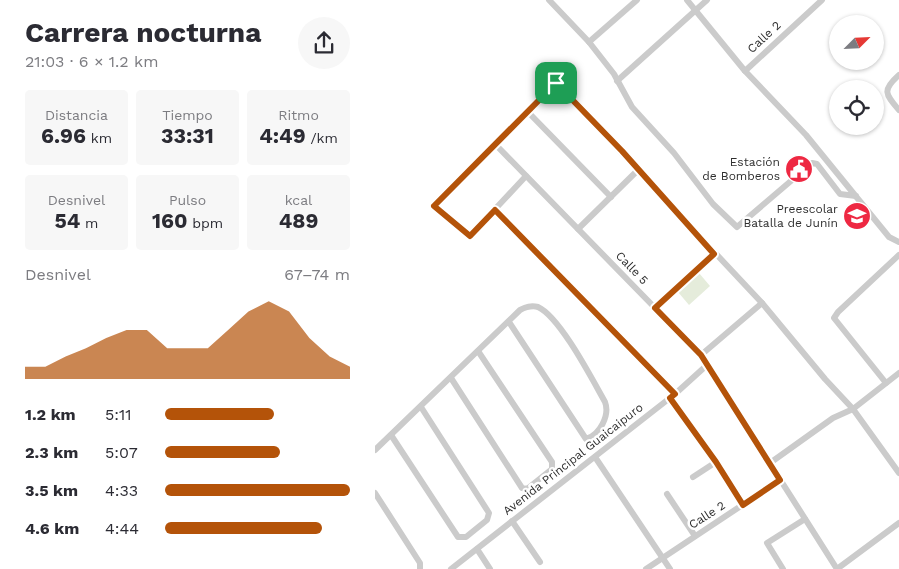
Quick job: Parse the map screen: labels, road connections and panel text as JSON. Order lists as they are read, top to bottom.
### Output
{
  "streets": {
    "street": ["Calle 2", "Calle 5", "Avenida Principal Guaicaipuro"]
  },
  "crossings": [
    ["Calle 2", "Calle 5"],
    ["Calle 5", "Avenida Principal Guaicaipuro"]
  ],
  "places": {
    "public building": ["Estación de Bomberos"],
    "school or university": ["Preescolar Batalla de Junín"]
  },
  "north": "top right",
  "page": {
    "heading": ["Carrera nocturna", "21:03 · 6 × 1.2 km"],
    "stats": [
      ["Distancia", "6.96 km"],
      ["Tiempo", "33:31"],
      ["Ritmo", "4:49 /km"],
      ["Desnivel", "54 m"],
      ["Pulso", "160 bpm"],
      ["kcal", "489"]
    ],
    "chart": ["Desnivel", "67–74 m"],
    "list": [
      {
        "name": "1.2 km",
        "note": "5:11"
      },
      {
        "name": "2.3 km",
        "note": "5:07"
      },
      {
        "name": "3.5 km",
        "note": "4:33"
      },
      {
        "name": "4.6 km",
        "note": "4:44"
      }
    ]
  }
}
